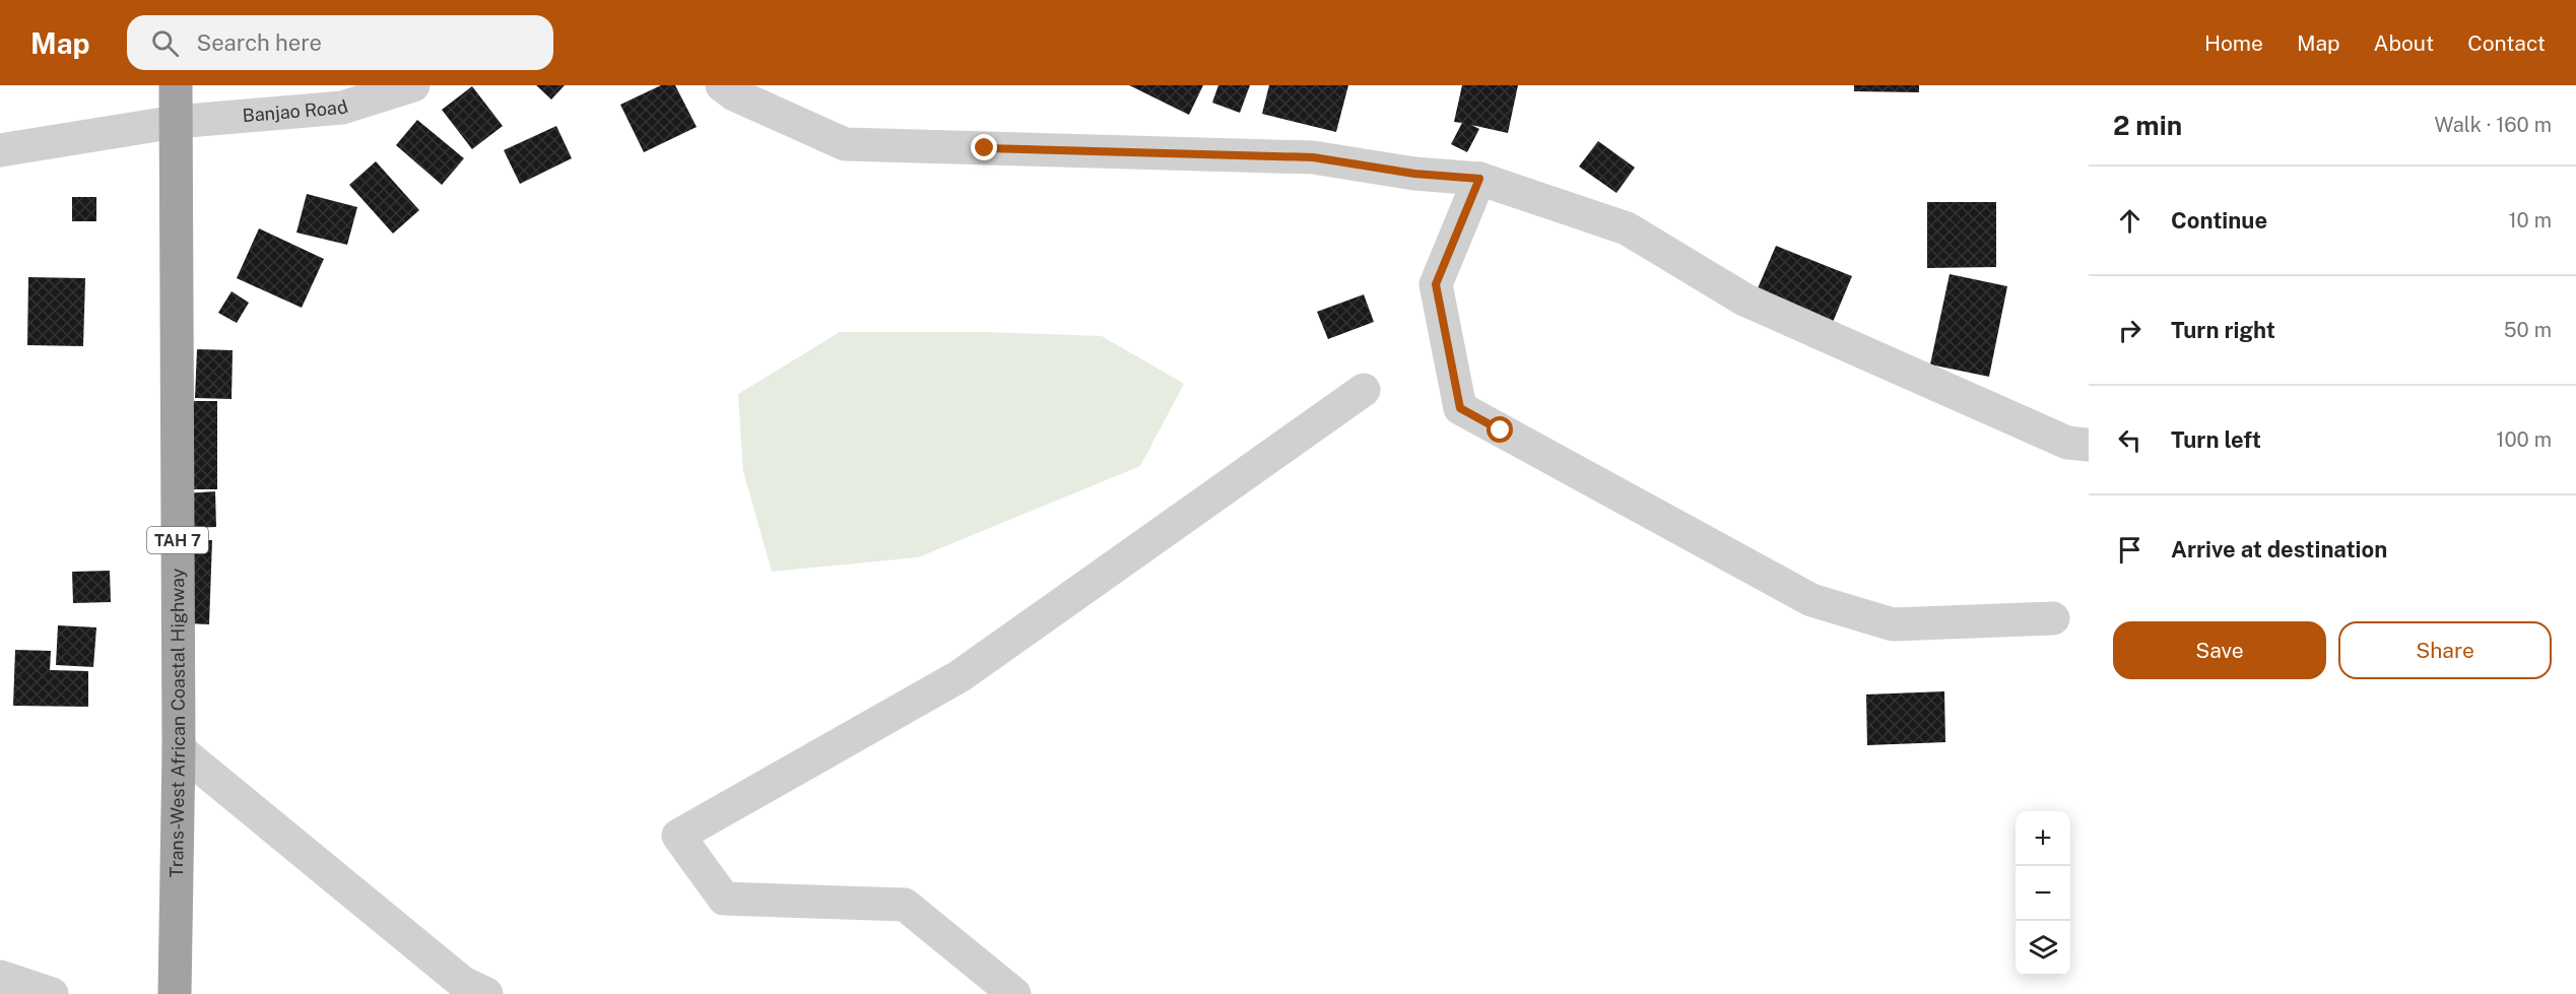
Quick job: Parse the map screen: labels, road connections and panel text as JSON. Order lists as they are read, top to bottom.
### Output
{
  "streets": {
    "highway": ["TAH 7", "Trans-West African Coastal Highway"],
    "street": ["Banjao Road"]
  },
  "crossings": [
    ["Banjao Road", "Trans-West African Coastal Highway"]
  ],
  "page": {
    "header": "Map",
    "search": "Search here",
    "nav": [
      "Home",
      "Map",
      "About",
      "Contact"
    ],
    "heading": ["2 min", "Walk · 160 m"],
    "list": [
      ["Continue", "10 m"],
      ["Turn right", "50 m"],
      ["Turn left", "100 m"],
      "Arrive at destination"
    ],
    "buttons": ["Save", "Share"],
    "map_buttons": ["+", "−"]
  }
}
